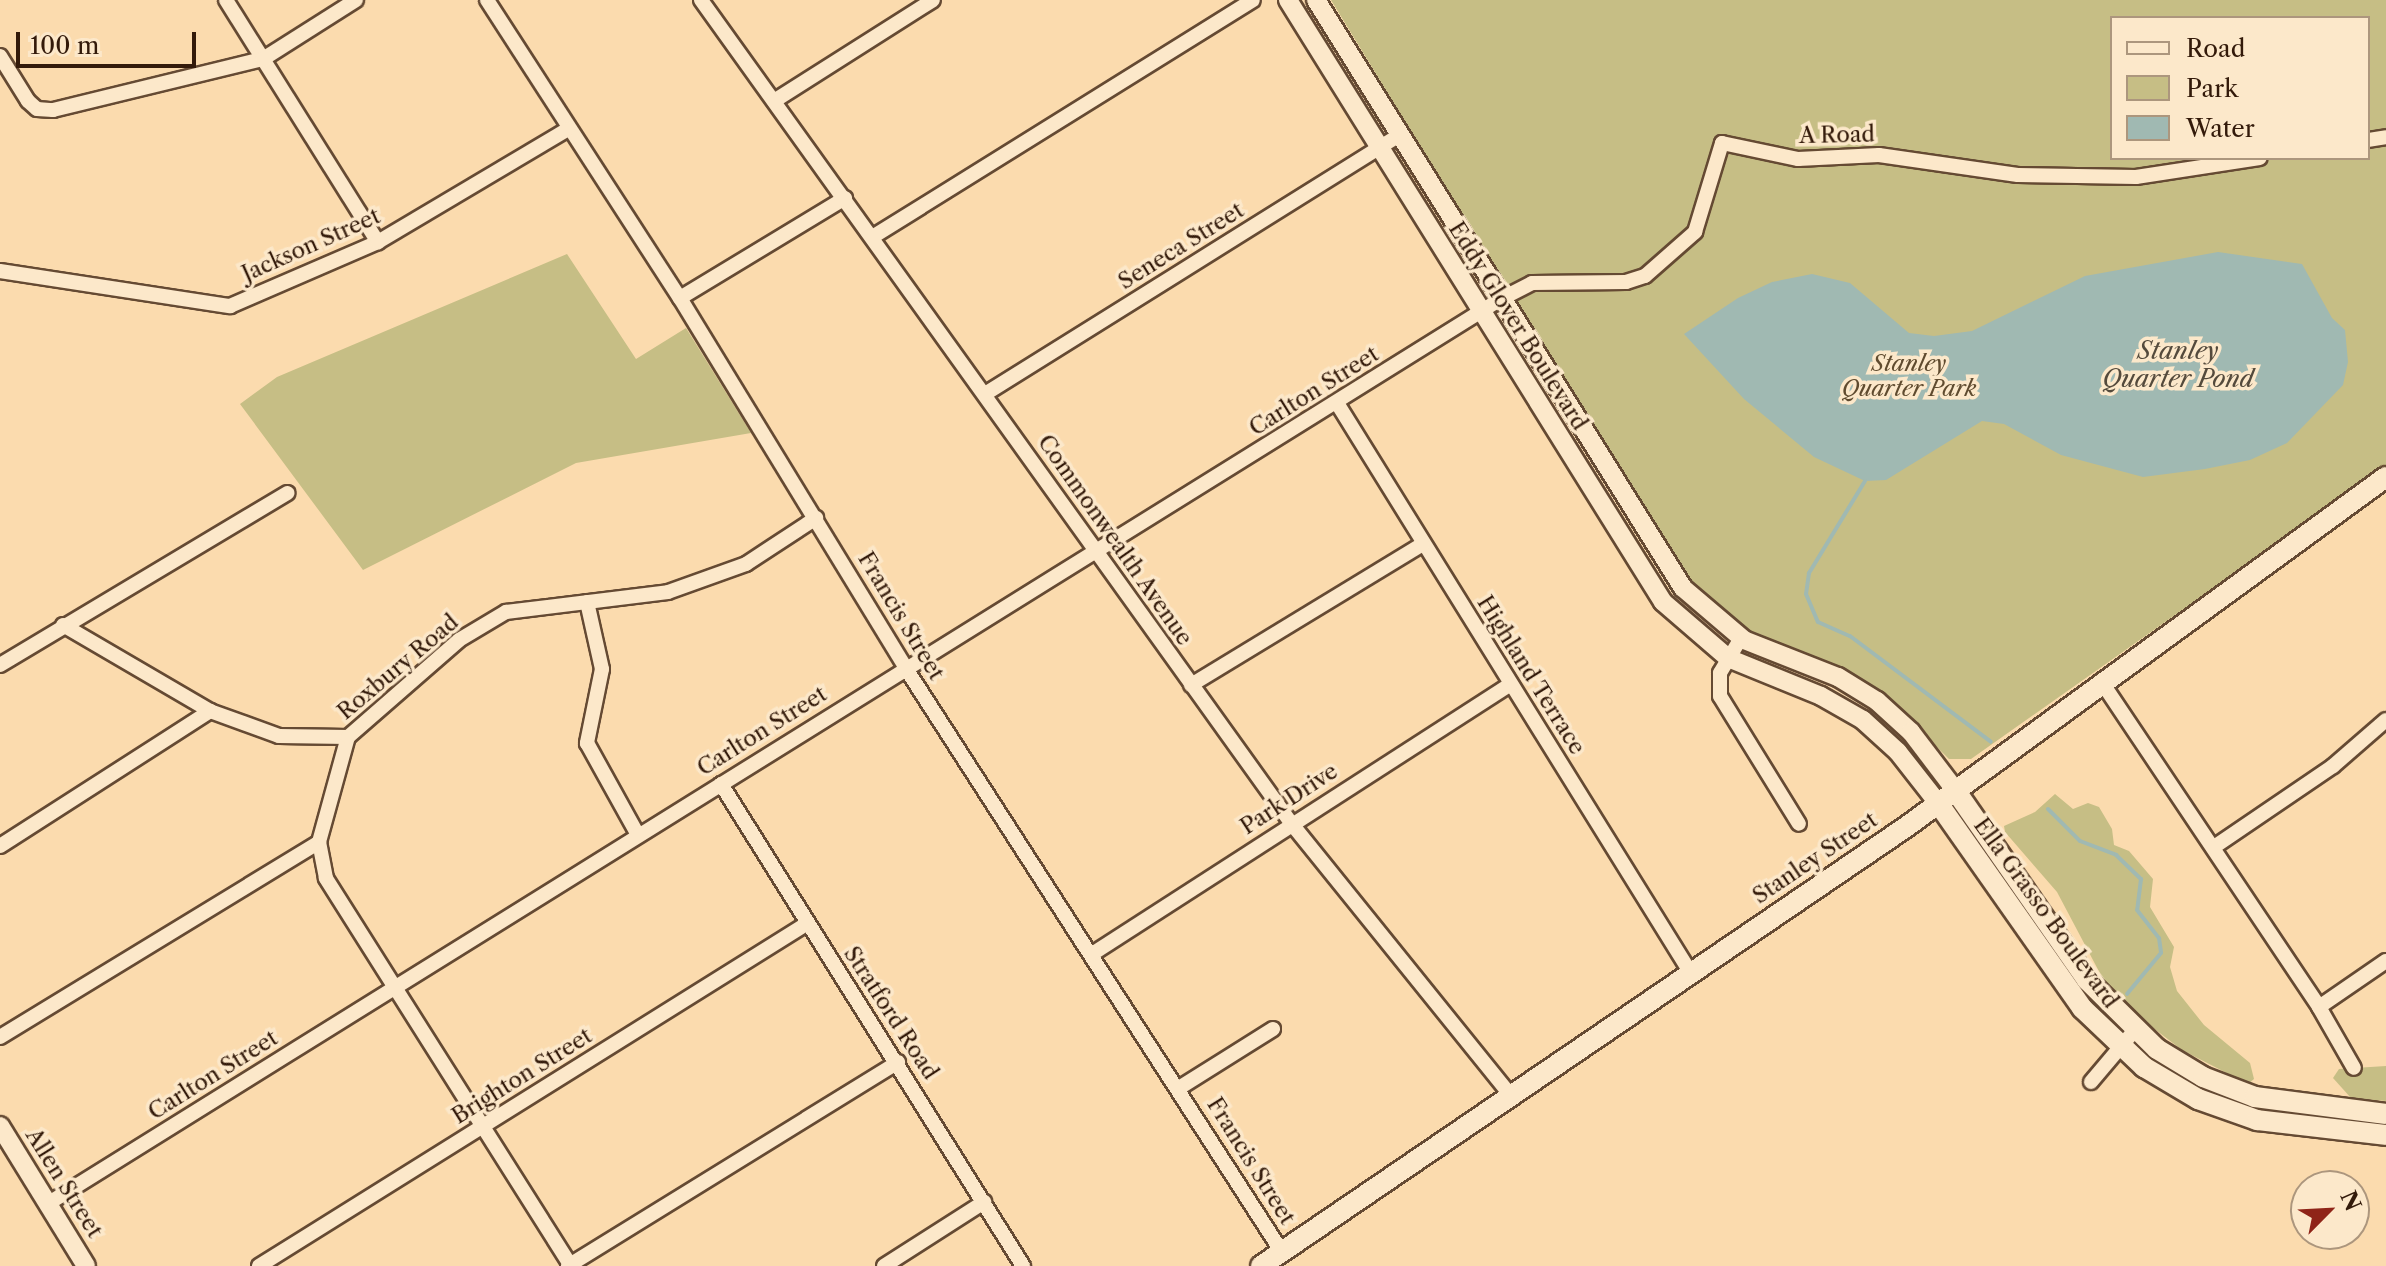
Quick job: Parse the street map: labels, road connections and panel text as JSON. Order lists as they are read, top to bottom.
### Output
{
  "streets": {
    "main road": ["Stanley Street", "Ella Grasso Boulevard"],
    "street": [
      "A Road",
      "Jackson Street",
      "Seneca Street",
      "Eddy Glover Boulevard",
      "Carlton Street",
      "Commonwealth Avenue",
      "Francis Street",
      "Roxbury Road",
      "Highland Terrace",
      "Park Drive",
      "Stratford Road",
      "Brighton Street",
      "Allen Street"
    ]
  },
  "crossings": [
    ["A Road", "Eddy Glover Boulevard"],
    ["A Road", "Carlton Street"],
    ["Jackson Street", "Francis Street"],
    ["Seneca Street", "Eddy Glover Boulevard"],
    ["Seneca Street", "Commonwealth Avenue"],
    ["Eddy Glover Boulevard", "Carlton Street"],
    ["Eddy Glover Boulevard", "Stanley Street"],
    ["Eddy Glover Boulevard", "Ella Grasso Boulevard"],
    ["Carlton Street", "Commonwealth Avenue"],
    ["Carlton Street", "Francis Street"],
    ["Carlton Street", "Roxbury Road"],
    ["Carlton Street", "Highland Terrace"],
    ["Carlton Street", "Stratford Road"],
    ["Carlton Street", "Allen Street"],
    ["Commonwealth Avenue", "Park Drive"],
    ["Commonwealth Avenue", "Stanley Street"],
    ["Francis Street", "Roxbury Road"],
    ["Francis Street", "Park Drive"],
    ["Francis Street", "Stanley Street"],
    ["Roxbury Road", "Brighton Street"],
    ["Highland Terrace", "Park Drive"],
    ["Highland Terrace", "Stanley Street"],
    ["Stanley Street", "Ella Grasso Boulevard"],
    ["Stratford Road", "Brighton Street"]
  ],
  "water": ["Stanley Quarter Pond"],
  "parks": ["Stanley Quarter Park"],
  "legend": ["Road", "Park", "Water"],
  "scale_bar": "100 m",
  "north": "top right"
}
